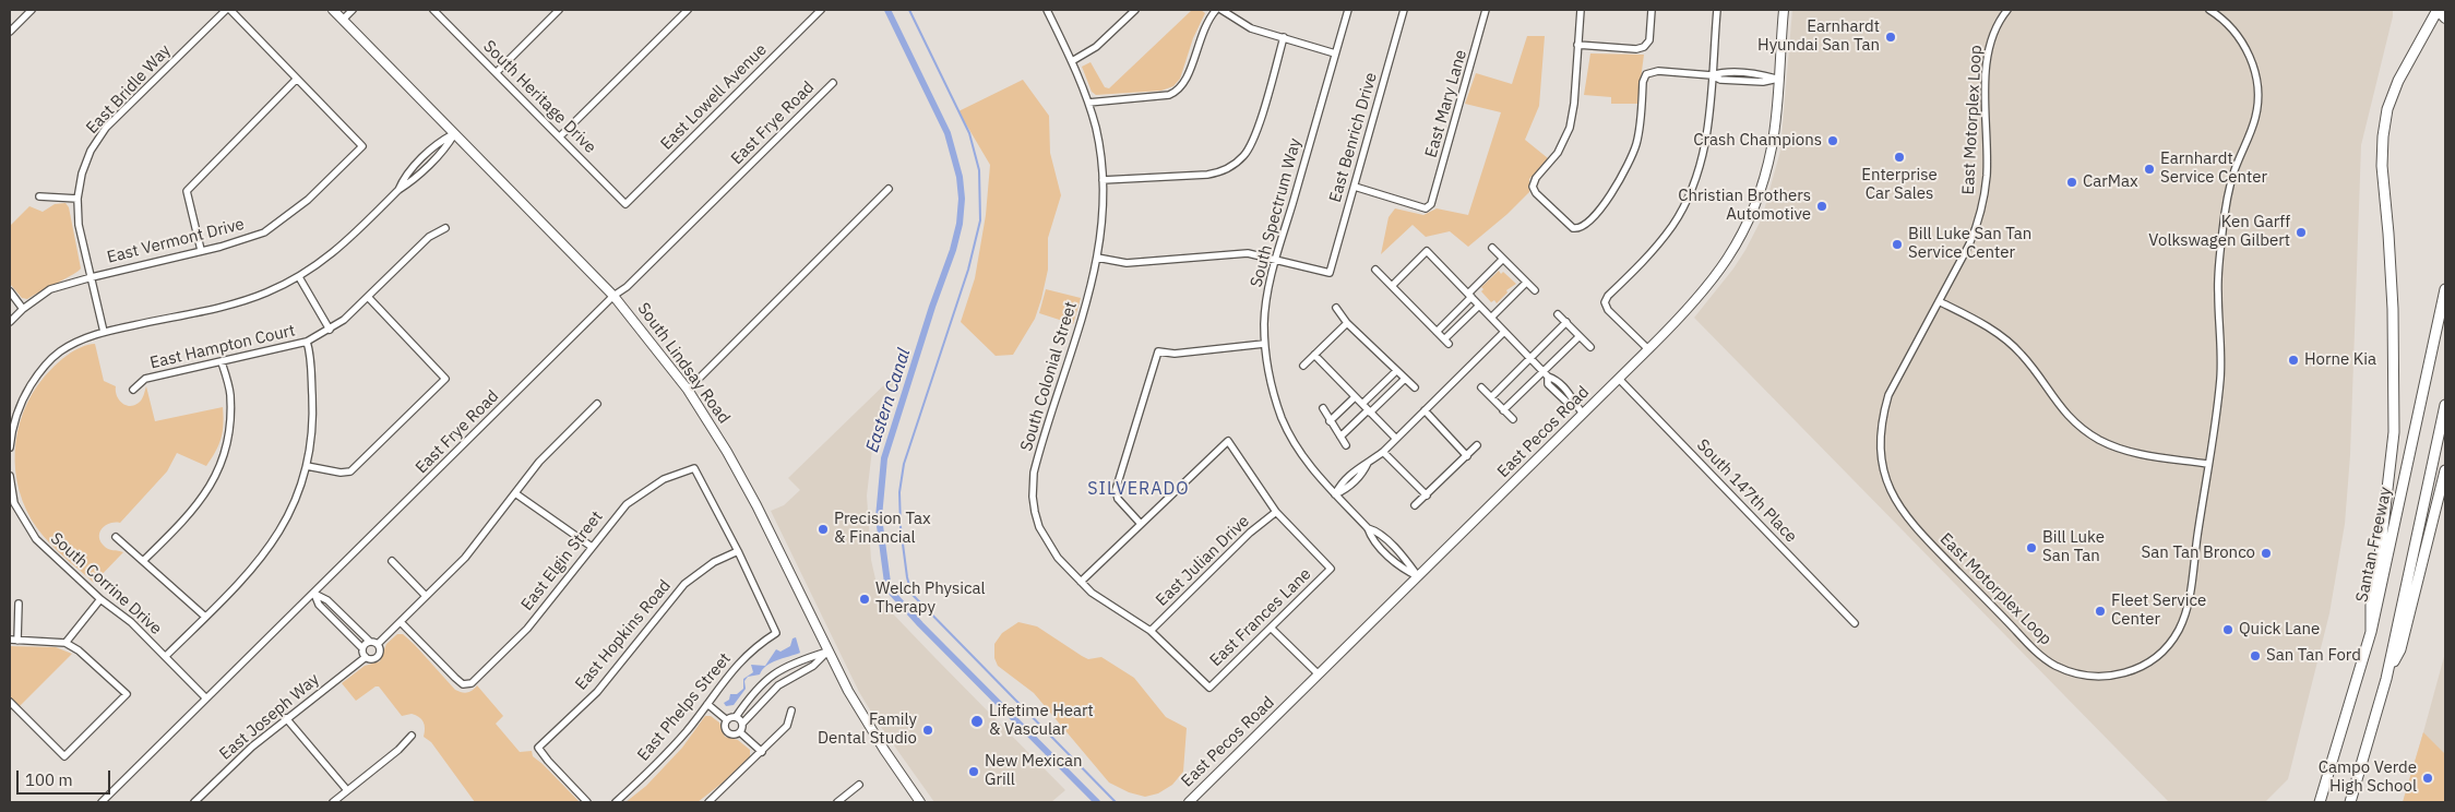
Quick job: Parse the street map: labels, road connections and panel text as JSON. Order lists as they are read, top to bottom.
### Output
{
  "streets": {
    "highway": ["Santan Freeway"],
    "main road": ["South Lindsay Road", "East Pecos Road"],
    "street": [
      "East Bridle Way",
      "South Heritage Drive",
      "East Lowell Avenue",
      "East Mary Lane",
      "East Motorplex Loop",
      "East Frye Road",
      "East Benrich Drive",
      "South Spectrum Way",
      "East Vermont Drive",
      "East Hampton Court",
      "South Colonial Street",
      "South 147th Place",
      "East Elgin Street",
      "East Julian Drive",
      "South Corrine Drive",
      "East Frances Lane",
      "East Hopkins Road",
      "East Phelps Street",
      "East Joseph Way"
    ]
  },
  "crossings": [
    ["East Bridle Way", "East Vermont Drive"],
    ["South Heritage Drive", "East Lowell Avenue"],
    ["East Mary Lane", "East Benrich Drive"],
    ["East Frye Road", "South Lindsay Road"],
    ["East Frye Road", "South Corrine Drive"],
    ["East Benrich Drive", "South Spectrum Way"],
    ["South Spectrum Way", "East Pecos Road"],
    ["South Colonial Street", "East Julian Drive"],
    ["South Colonial Street", "East Frances Lane"],
    ["East Pecos Road", "South 147th Place"],
    ["East Elgin Street", "East Hopkins Road"],
    ["East Elgin Street", "East Phelps Street"],
    ["East Elgin Street", "East Joseph Way"],
    ["East Julian Drive", "East Frances Lane"],
    ["East Hopkins Road", "East Phelps Street"]
  ],
  "districts": ["SILVERADO"],
  "water": ["Eastern Canal"],
  "places": [
    "Earnhardt Hyundai San Tan",
    "Crash Champions",
    "Enterprise Car Sales",
    "Earnhardt Service Center",
    "CarMax",
    "Christian Brothers Automotive",
    "Ken Garff Volkswagen Gilbert",
    "Bill Luke San Tan Service Center",
    "Horne Kia",
    "Precision Tax & Financial",
    "Bill Luke San Tan",
    "San Tan Bronco",
    "Welch Physical Therapy",
    "Fleet Service Center",
    "Quick Lane",
    "San Tan Ford",
    "Lifetime Heart & Vascular",
    "Family Dental Studio",
    "New Mexican Grill",
    "Campo Verde High School"
  ],
  "scale_bar": "100 m"
}
